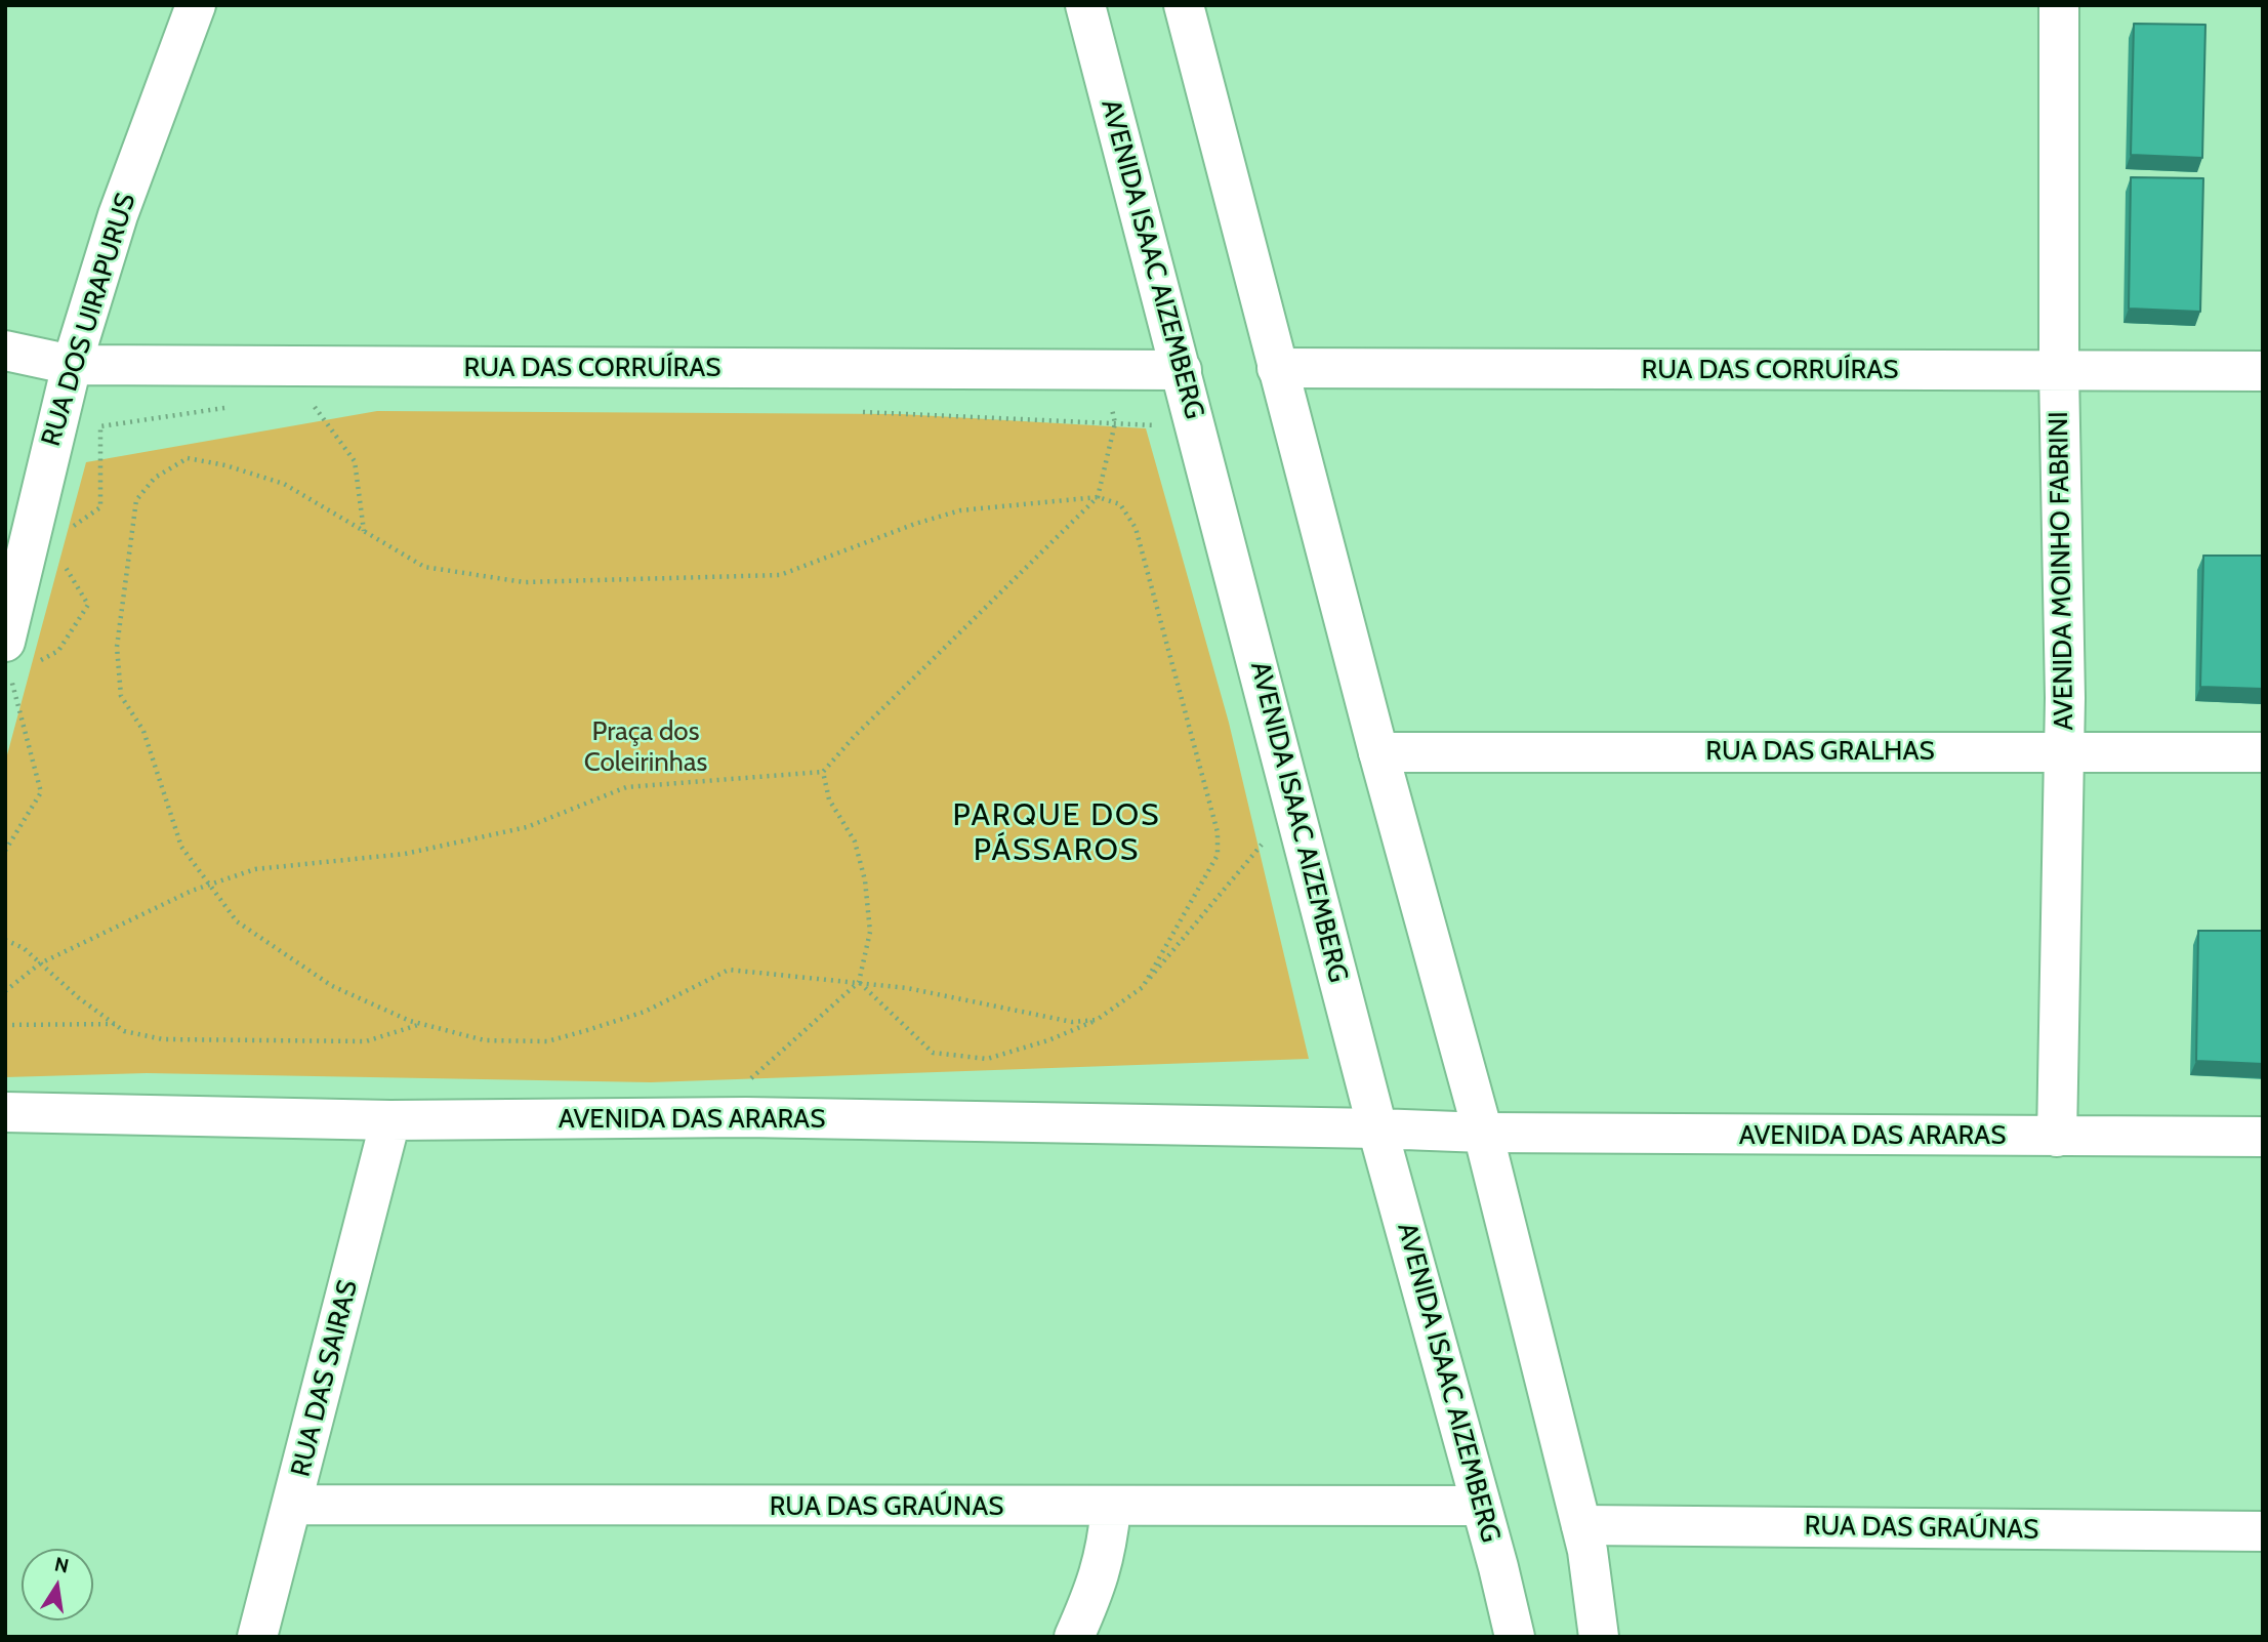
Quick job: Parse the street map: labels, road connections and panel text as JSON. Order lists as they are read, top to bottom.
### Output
{
  "streets": {
    "street": [
      "AVENIDA ISAAC AIZEMBERG",
      "RUA DOS UIRAPURUS",
      "RUA DAS CORRUÍRAS",
      "AVENIDA MOINHO FABRINI",
      "RUA DAS GRALHAS",
      "AVENIDA DAS ARARAS",
      "RUA DAS SAIRAS",
      "RUA DAS GRAÚNAS"
    ]
  },
  "crossings": [
    ["AVENIDA ISAAC AIZEMBERG", "RUA DAS CORRUÍRAS"],
    ["AVENIDA ISAAC AIZEMBERG", "AVENIDA DAS ARARAS"],
    ["AVENIDA ISAAC AIZEMBERG", "RUA DAS GRAÚNAS"],
    ["RUA DOS UIRAPURUS", "RUA DAS CORRUÍRAS"],
    ["RUA DAS CORRUÍRAS", "AVENIDA MOINHO FABRINI"],
    ["AVENIDA MOINHO FABRINI", "RUA DAS GRALHAS"],
    ["AVENIDA MOINHO FABRINI", "AVENIDA DAS ARARAS"],
    ["AVENIDA DAS ARARAS", "RUA DAS SAIRAS"],
    ["RUA DAS SAIRAS", "RUA DAS GRAÚNAS"]
  ],
  "districts": ["PARQUE DOS PÁSSAROS"],
  "parks": ["Praça dos Coleirinhas"],
  "north": "top"
}
